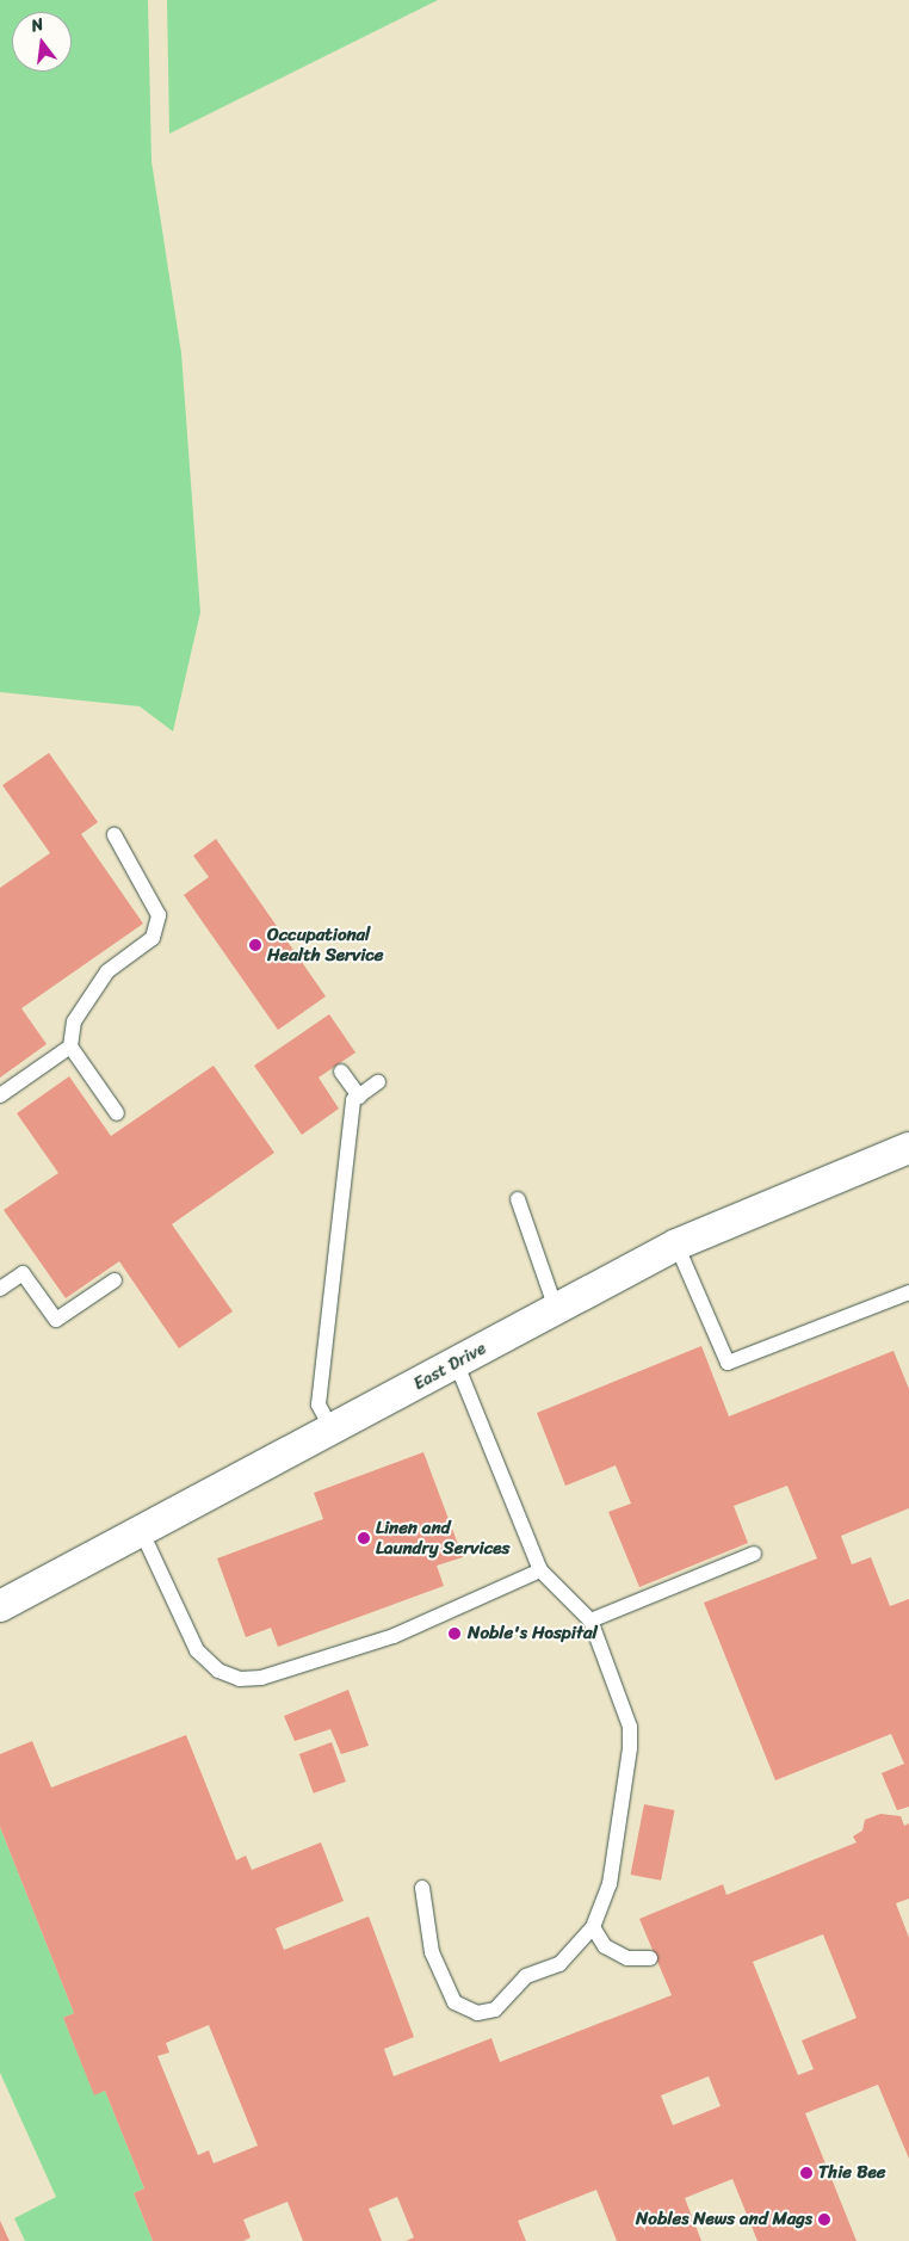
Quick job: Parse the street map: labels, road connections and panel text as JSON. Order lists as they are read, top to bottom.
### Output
{
  "streets": {
    "street": ["East Drive"]
  },
  "places": [
    "Occupational Health Service",
    "Linen and Laundry Services",
    "Noble's Hospital",
    "Thie Bee",
    "Nobles News and Mags"
  ],
  "north": "top"
}
